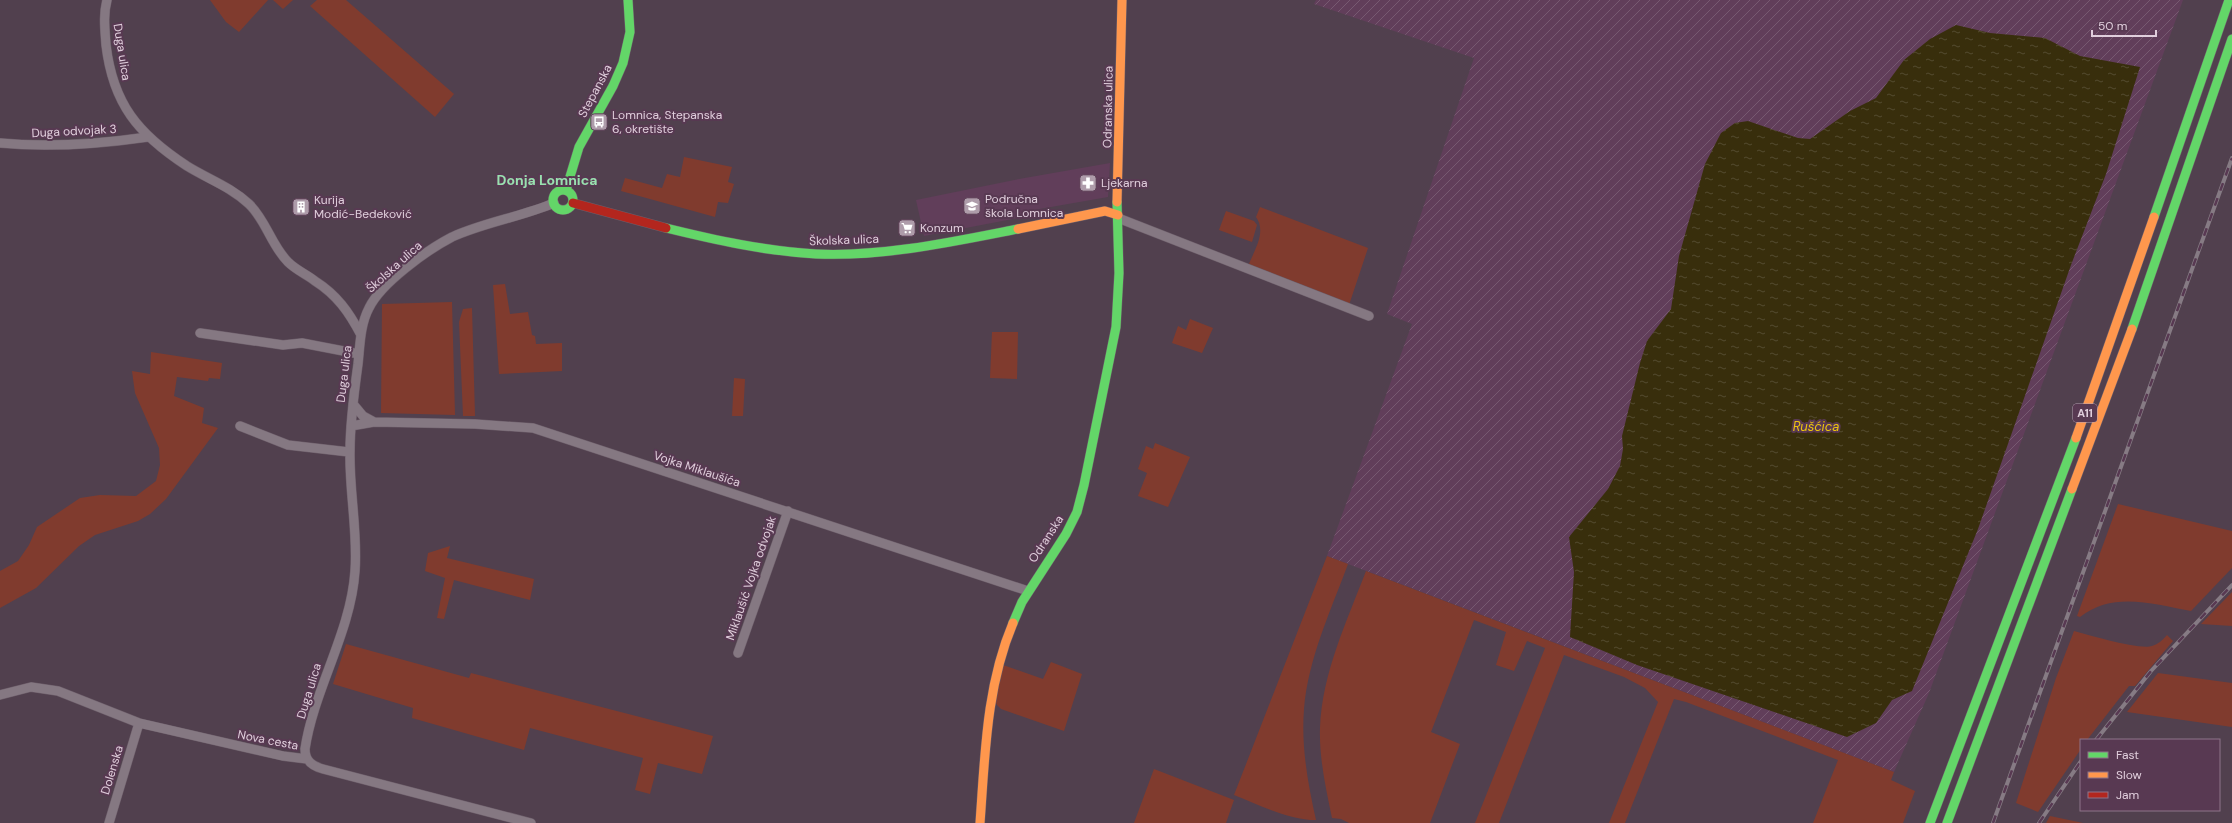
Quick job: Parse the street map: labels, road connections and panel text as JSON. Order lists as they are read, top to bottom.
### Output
{
  "streets": {
    "main road": [
      "Stepanska",
      "Odranska ulica",
      "Školska ulica",
      "A11",
      "Odranska"
    ],
    "street": [
      "Duga ulica",
      "Duga odvojak 3",
      "Vojka Miklaušića",
      "Miklaušić Vojka odvojak",
      "Nova cesta",
      "Dolenska"
    ]
  },
  "crossings": [
    ["Duga ulica", "Duga odvojak 3"],
    ["Duga ulica", "Školska ulica"],
    ["Duga ulica", "Vojka Miklaušića"],
    ["Duga ulica", "Nova cesta"],
    ["Stepanska", "Školska ulica"],
    ["Odranska ulica", "Školska ulica"],
    ["Odranska ulica", "Odranska"],
    ["Školska ulica", "Odranska"],
    ["Vojka Miklaušića", "Odranska"],
    ["Vojka Miklaušića", "Miklaušić Vojka odvojak"],
    ["Nova cesta", "Dolenska"]
  ],
  "districts": ["Donja Lomnica"],
  "water": ["Rušćica"],
  "places": {
    "bus stop": ["Lomnica, Stepanska 6, okretište"],
    "pharmacy": ["Ljekarna"],
    "school or university": ["Područna škola Lomnica"],
    "building": ["Kurija Modić-Bedeković"],
    "supermarket": ["Konzum"]
  },
  "legend": ["Fast", "Slow", "Jam"],
  "scale_bar": "50 m"
}
